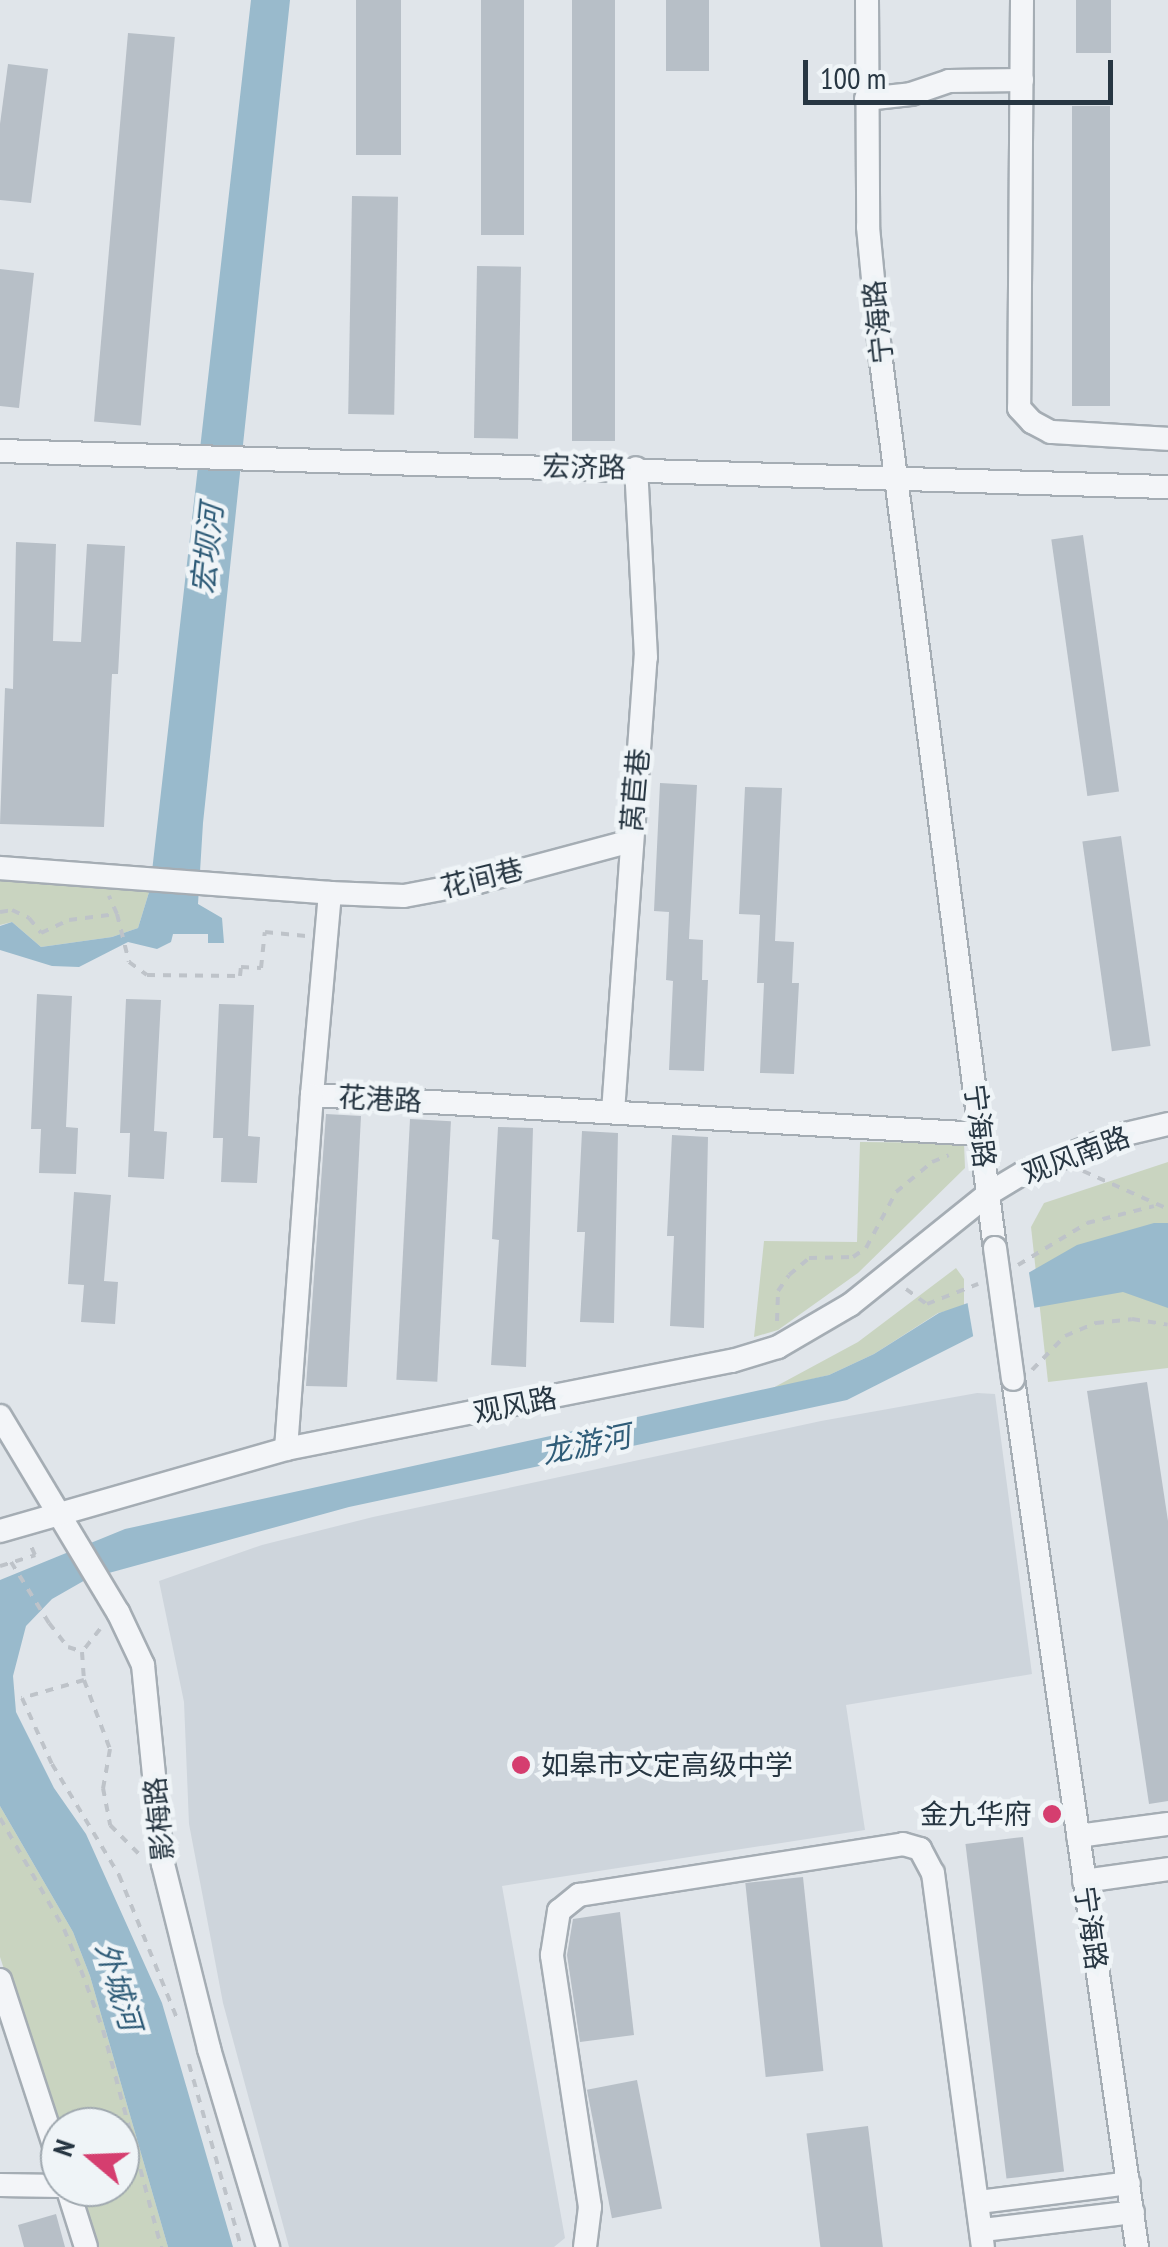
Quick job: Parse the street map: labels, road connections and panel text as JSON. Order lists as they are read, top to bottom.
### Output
{
  "streets": {
    "street": [
      "宁海路",
      "宏济路",
      "莴苣巷",
      "花间巷",
      "花港路",
      "观风南路",
      "观风路",
      "影梅路"
    ]
  },
  "crossings": [
    ["宁海路", "宏济路"],
    ["宁海路", "花港路"],
    ["宁海路", "观风南路"],
    ["宁海路", "观风路"],
    ["宏济路", "莴苣巷"],
    ["莴苣巷", "花间巷"],
    ["莴苣巷", "花港路"],
    ["花间巷", "花港路"],
    ["观风南路", "观风路"],
    ["观风路", "影梅路"]
  ],
  "water": ["宏坝河", "龙游河", "外城河"],
  "places": ["如皋市文定高级中学", "金九华府"],
  "scale_bar": "100 m",
  "north": "left"
}
